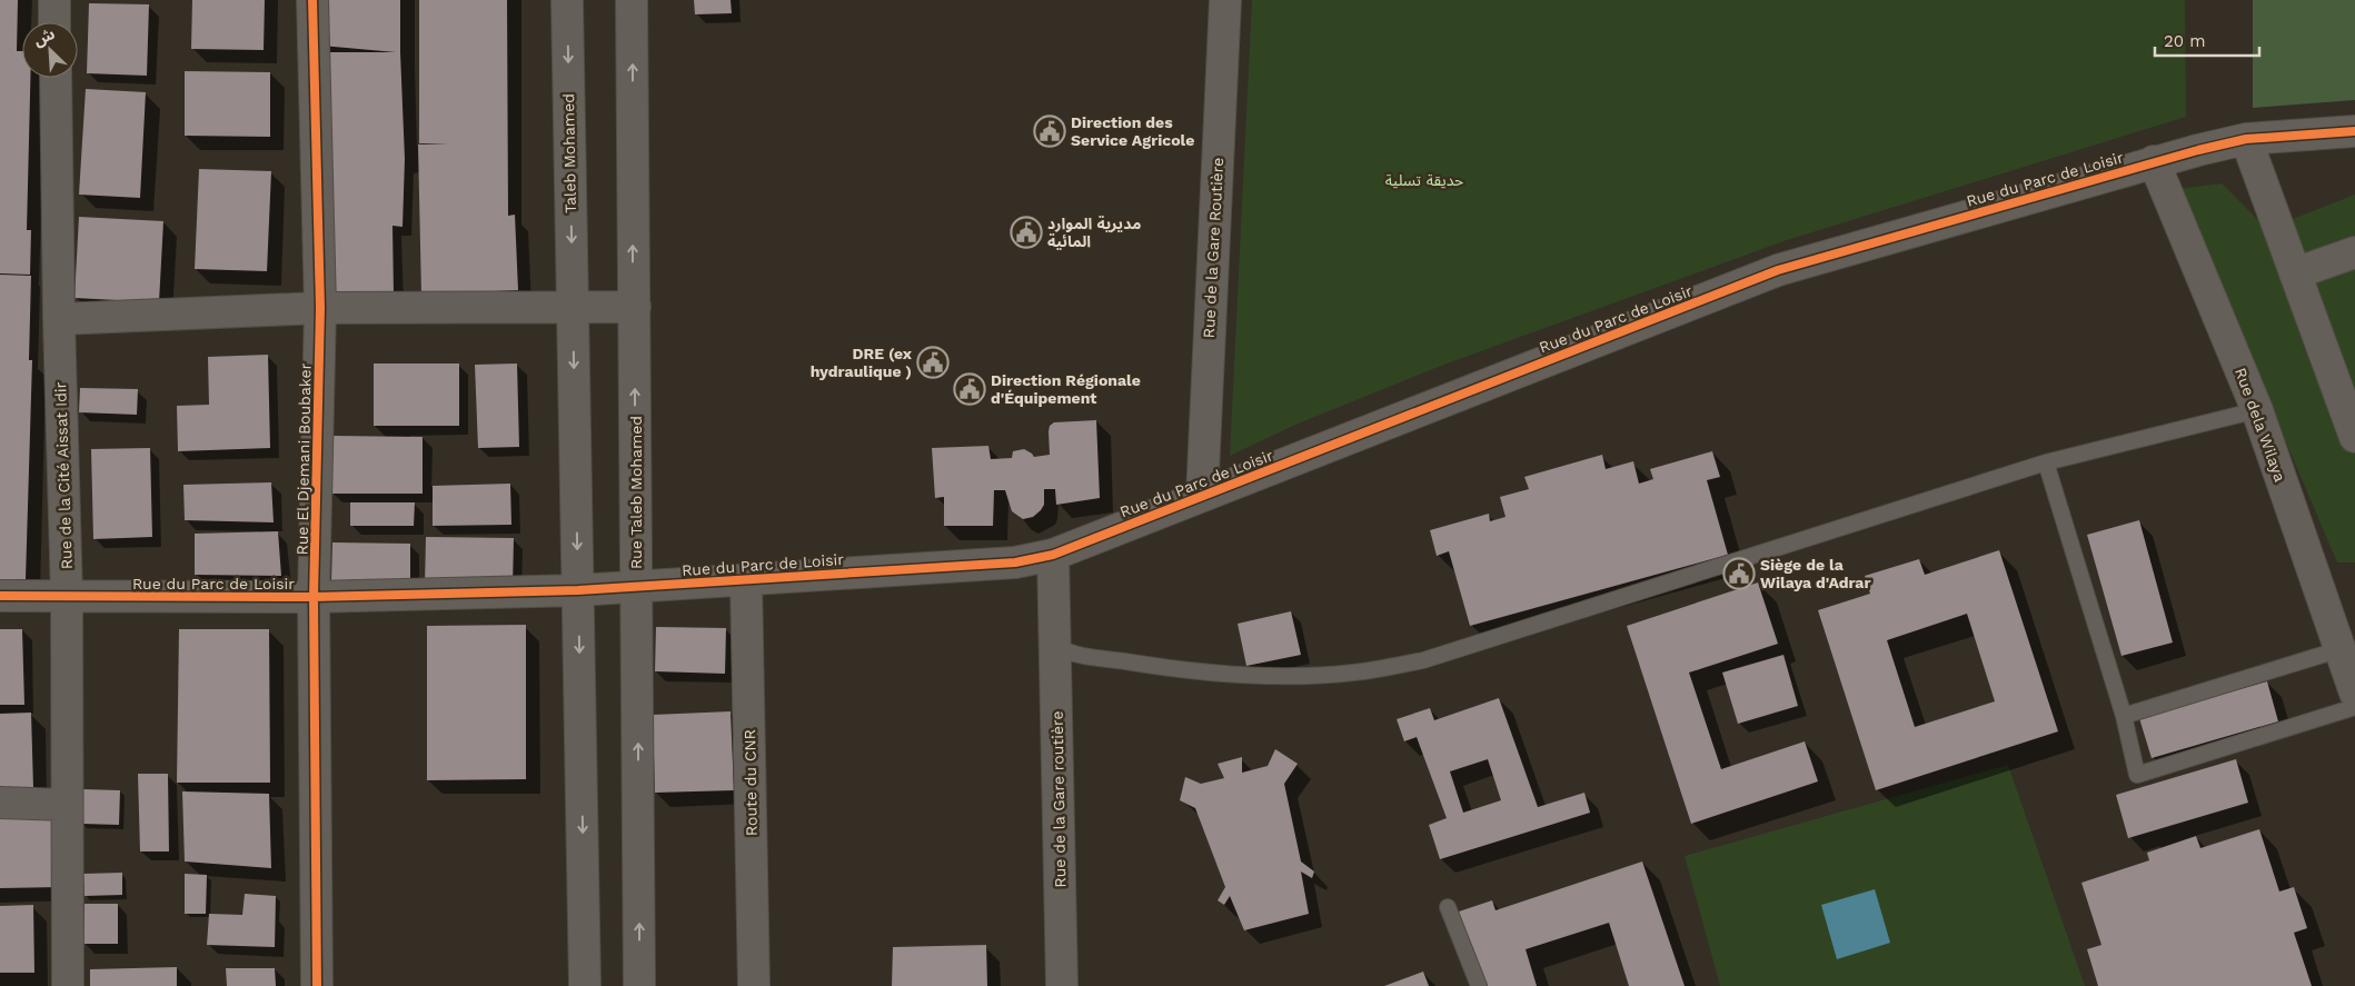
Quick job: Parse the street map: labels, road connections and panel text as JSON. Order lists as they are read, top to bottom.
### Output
{
  "streets": {
    "street": [
      "Taleb Mohamed",
      "Rue du Parc de Loisir",
      "Rue de la Gare Routière",
      "Rue dela Wilaya",
      "Rue El Djemani Boubaker",
      "Rue de la Cité Aissat Idir",
      "Rue Taleb Mohamed",
      "Route du CNR",
      "Rue de la Gare routière"
    ]
  },
  "crossings": [
    ["Rue du Parc de Loisir", "Rue de la Gare Routière"],
    ["Rue du Parc de Loisir", "Rue dela Wilaya"],
    ["Rue du Parc de Loisir", "Rue El Djemani Boubaker"],
    ["Rue du Parc de Loisir", "Rue de la Cité Aissat Idir"],
    ["Rue du Parc de Loisir", "Rue Taleb Mohamed"],
    ["Rue du Parc de Loisir", "Route du CNR"],
    ["Rue du Parc de Loisir", "Rue de la Gare routière"]
  ],
  "one_way": ["Taleb Mohamed"],
  "parks": ["حديقة تسلية"],
  "places": {
    "public building": [
      "Direction des Service Agricole",
      "مديرية الموارد المائية",
      "DRE (ex hydraulique )",
      "Direction Régionale d'Équipement",
      "Siège de la Wilaya d'Adrar"
    ]
  },
  "scale_bar": "20 m",
  "north": "top left"
}
